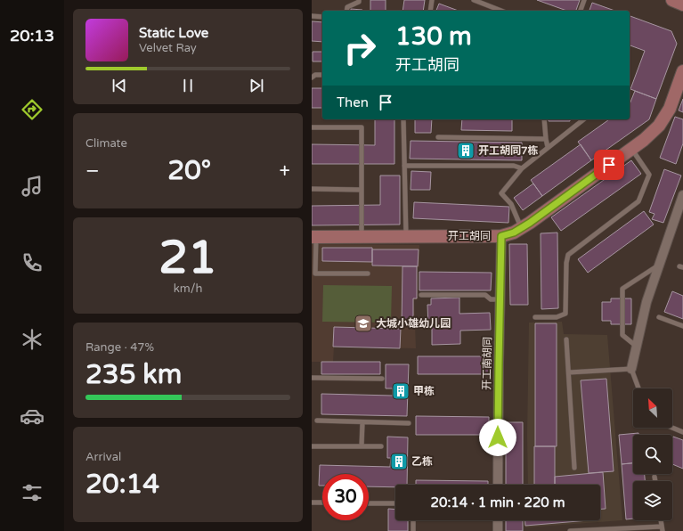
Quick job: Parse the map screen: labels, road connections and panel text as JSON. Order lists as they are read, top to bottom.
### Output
{
  "streets": {
    "street": ["开工胡同", "开工南胡同"]
  },
  "crossings": [
    ["开工胡同", "开工南胡同"]
  ],
  "places": {
    "building": ["开工胡同7栋", "甲栋", "乙栋"],
    "school or university": ["大城小雄幼儿园"]
  },
  "north": "top left",
  "page": {
    "tabs": "20:13",
    "turn": ["130 m", "开工胡同"],
    "song": ["Static Love", "Velvet Ray"],
    "then": "Then",
    "tile": [
      "Climate",
      ["21", "km/h"],
      ["Range · 47%", "235 km"],
      ["Arrival", "20:14"]
    ],
    "heat": ["−", "20°", "+"],
    "limit": "30",
    "trip": "20:14 · 1 min · 220 m"
  }
}
